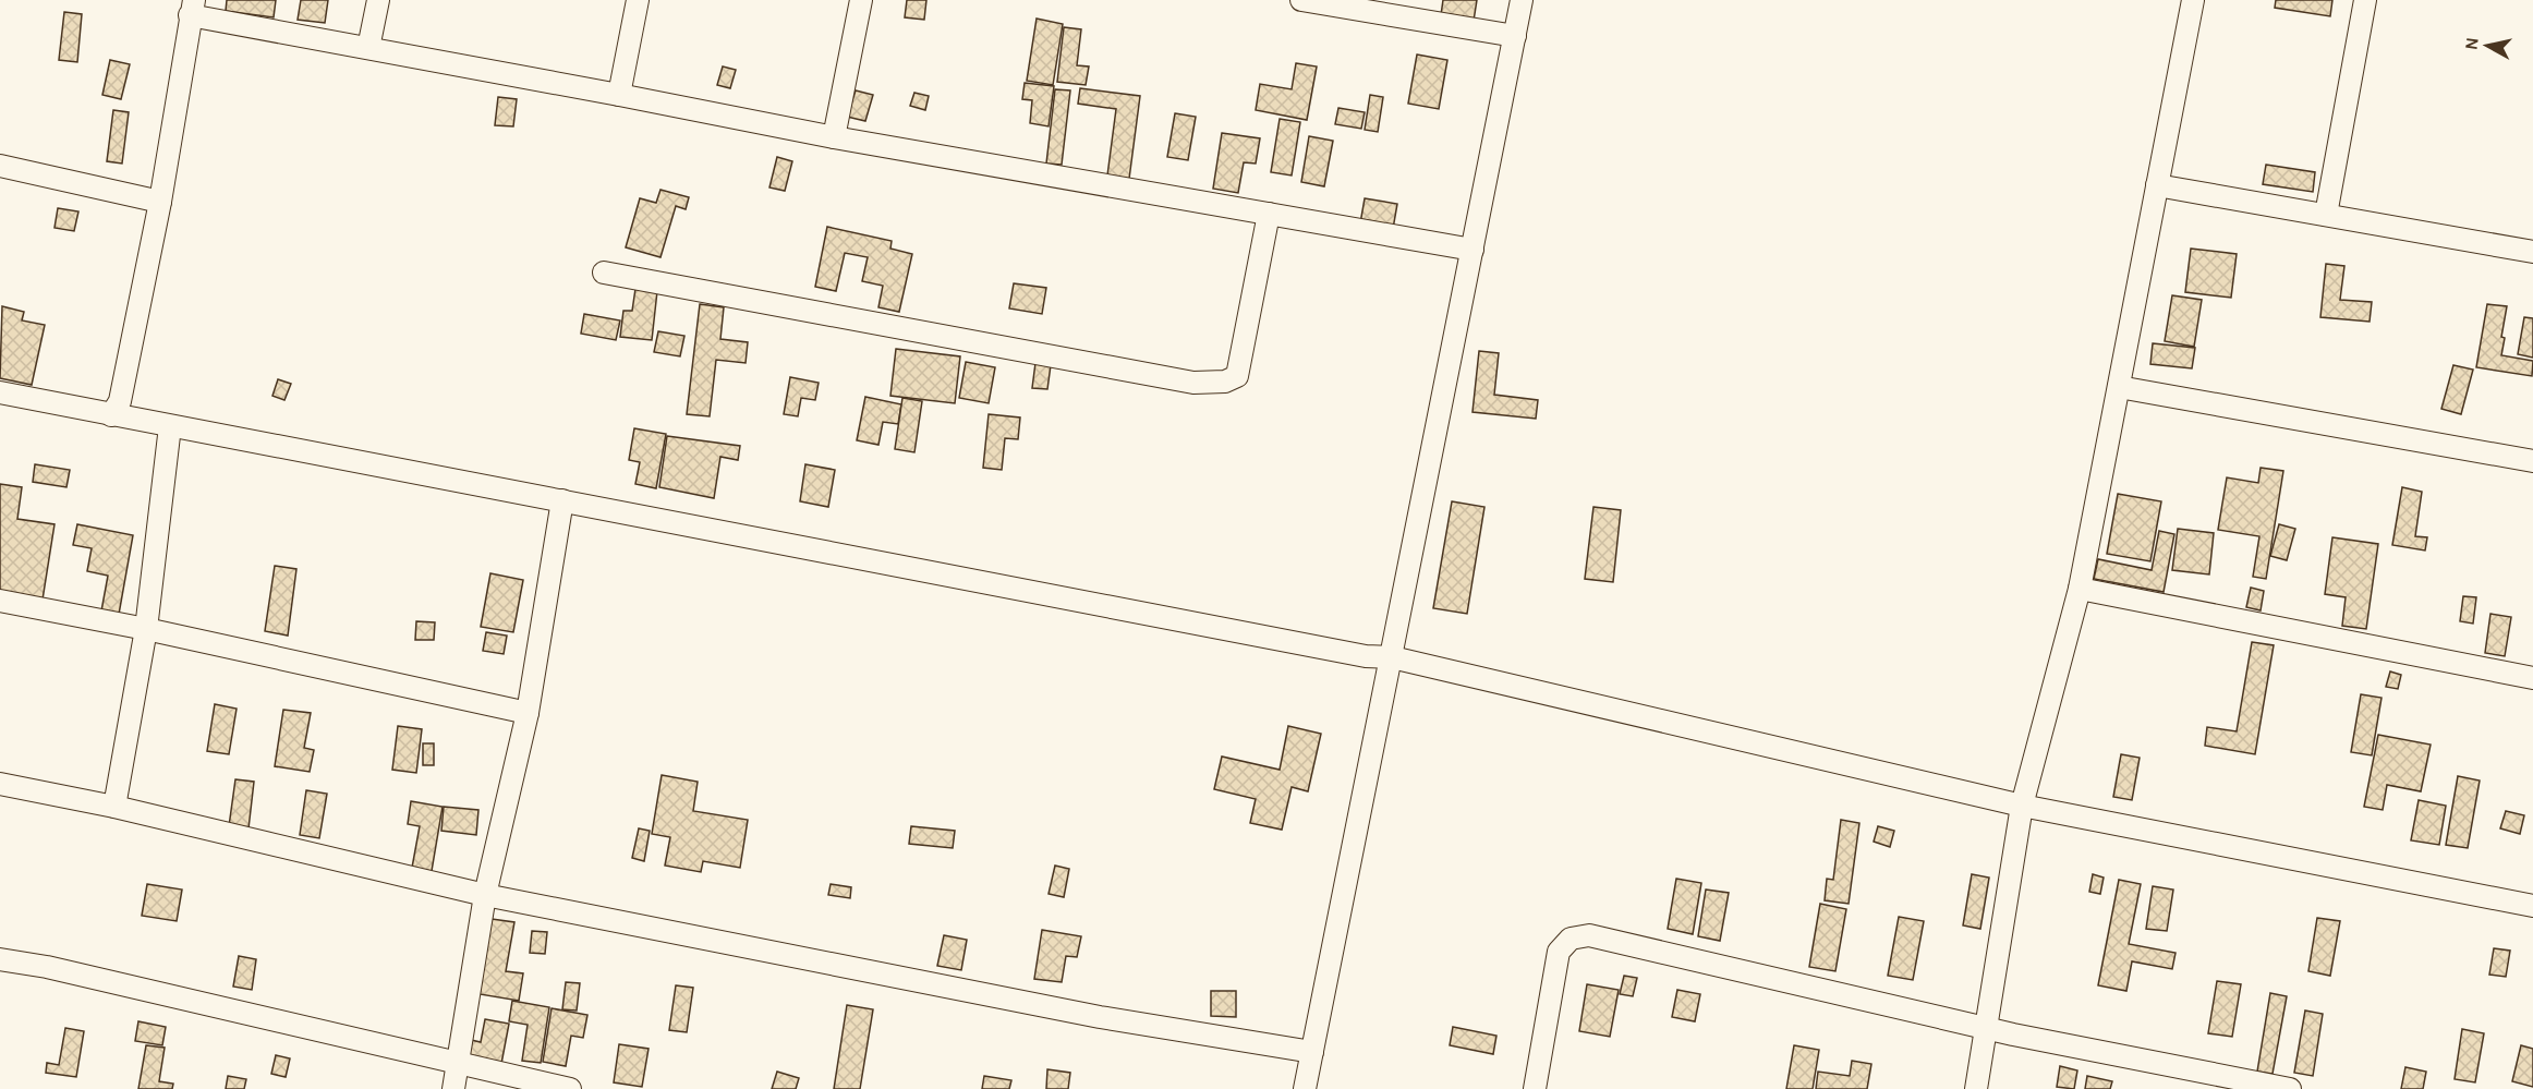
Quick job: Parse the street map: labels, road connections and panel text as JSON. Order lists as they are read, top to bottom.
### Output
{
  "north": "left"
}
